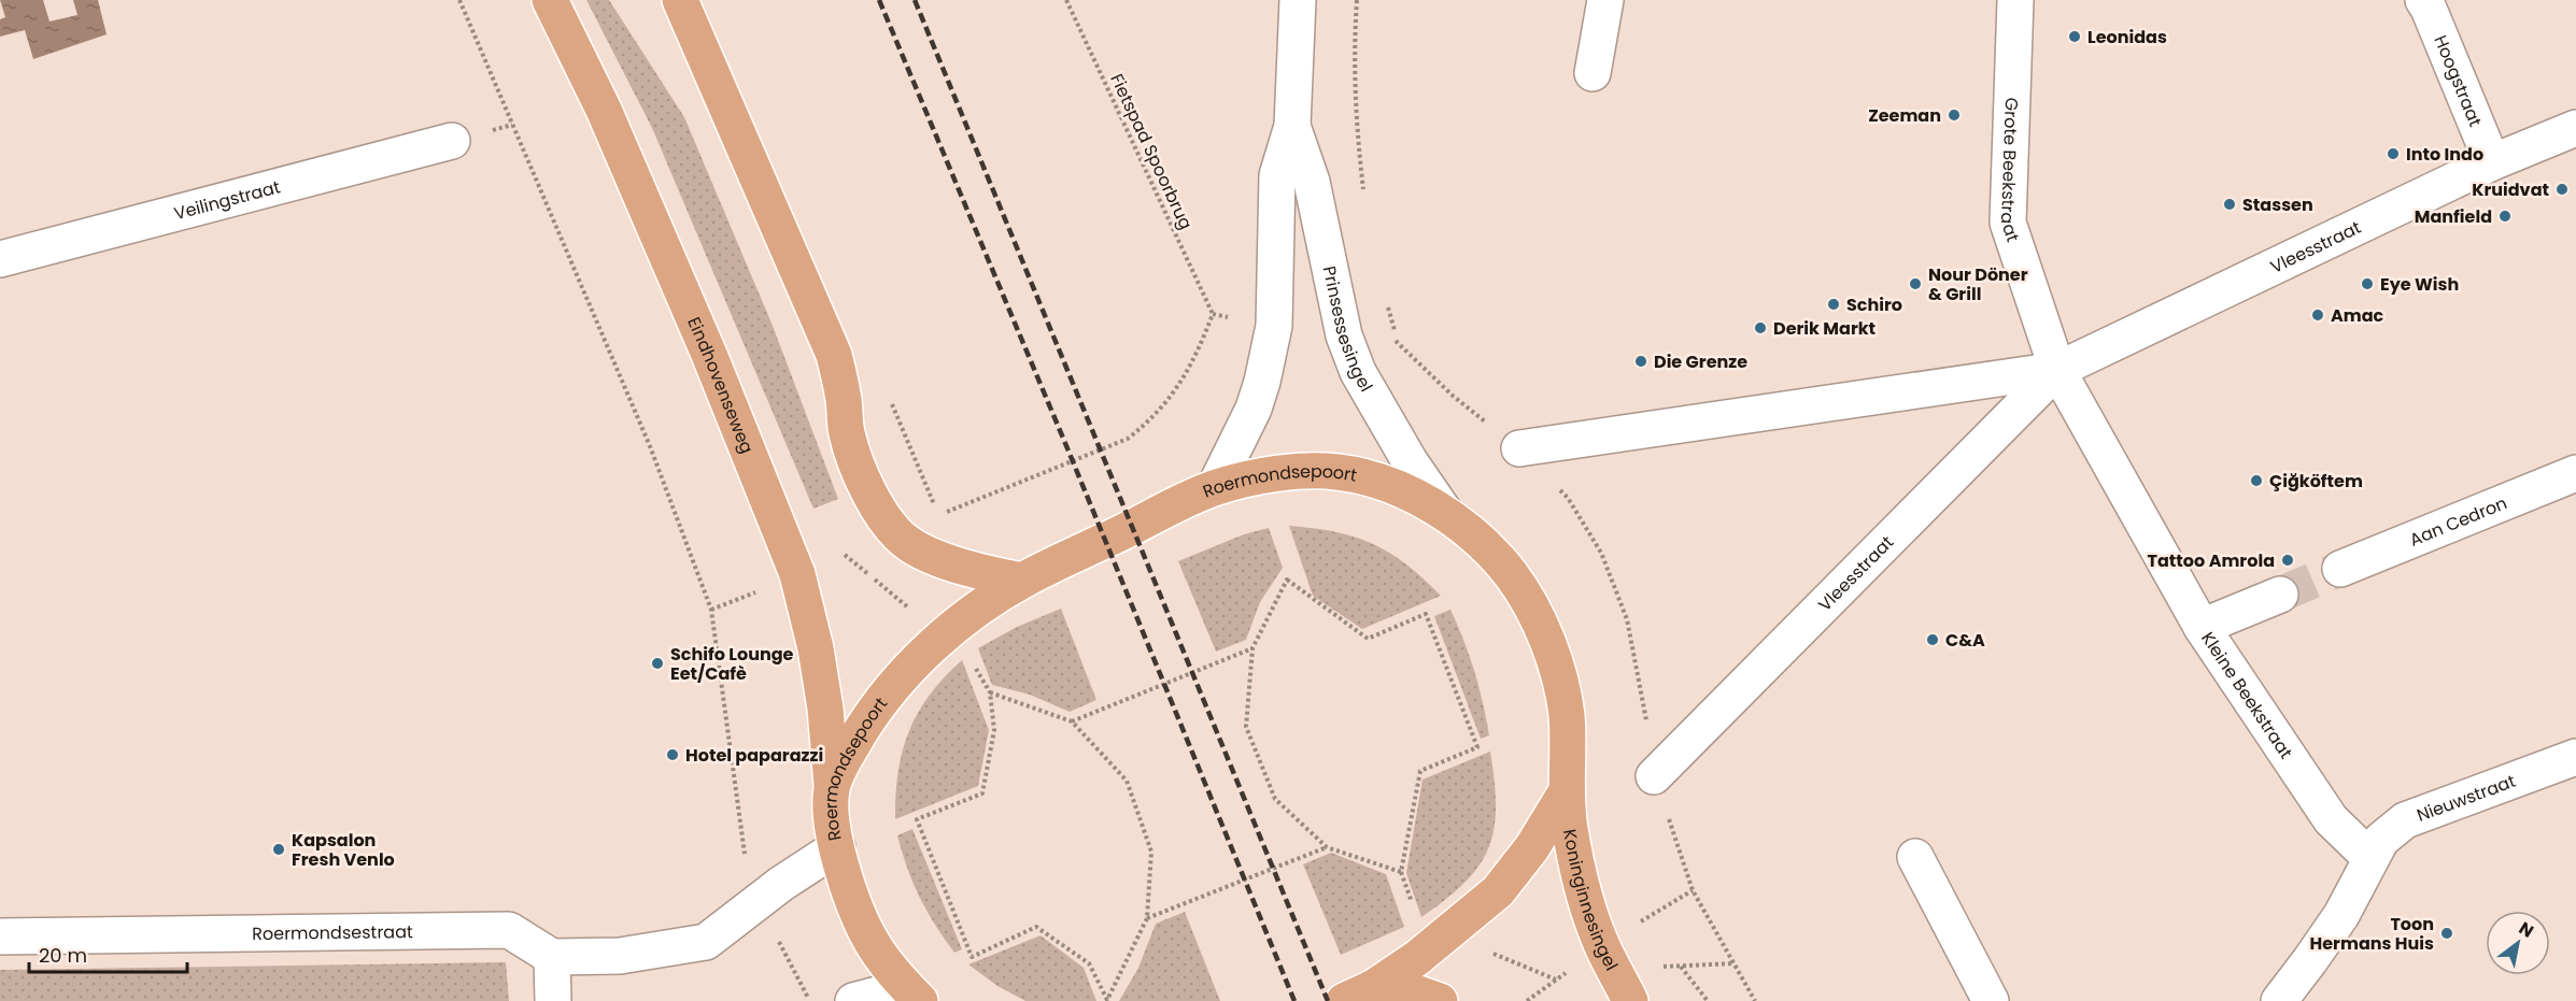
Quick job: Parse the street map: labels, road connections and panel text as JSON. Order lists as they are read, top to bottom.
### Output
{
  "streets": {
    "main road": ["Eindhovenseweg", "Roermondsepoort", "Koninginnesingel"],
    "street": [
      "Hoogstraat",
      "Grote Beekstraat",
      "Veilingstraat",
      "Vleesstraat",
      "Prinsessesingel",
      "Aan Cedron",
      "Kleine Beekstraat",
      "Nieuwstraat",
      "Roermondsestraat"
    ],
    "path": ["Fietspad Spoorbrug"]
  },
  "crossings": [
    ["Hoogstraat", "Vleesstraat"],
    ["Grote Beekstraat", "Vleesstraat"],
    ["Grote Beekstraat", "Kleine Beekstraat"],
    ["Vleesstraat", "Kleine Beekstraat"],
    ["Prinsessesingel", "Roermondsepoort"],
    ["Eindhovenseweg", "Roermondsepoort"],
    ["Roermondsepoort", "Koninginnesingel"],
    ["Kleine Beekstraat", "Nieuwstraat"]
  ],
  "places": [
    "Leonidas",
    "Zeeman",
    "Into Indo",
    "Kruidvat",
    "Stassen",
    "Manfield",
    "Nour Döner & Grill",
    "Eye Wish",
    "Schiro",
    "Amac",
    "Derik Markt",
    "Die Grenze",
    "Çiğköftem",
    "Tattoo Amrola",
    "C&A",
    "Schifo Lounge Eet/Cafè",
    "Hotel paparazzi",
    "Kapsalon Fresh Venlo",
    "Toon Hermans Huis"
  ],
  "scale_bar": "20 m",
  "north": "top right"
}
